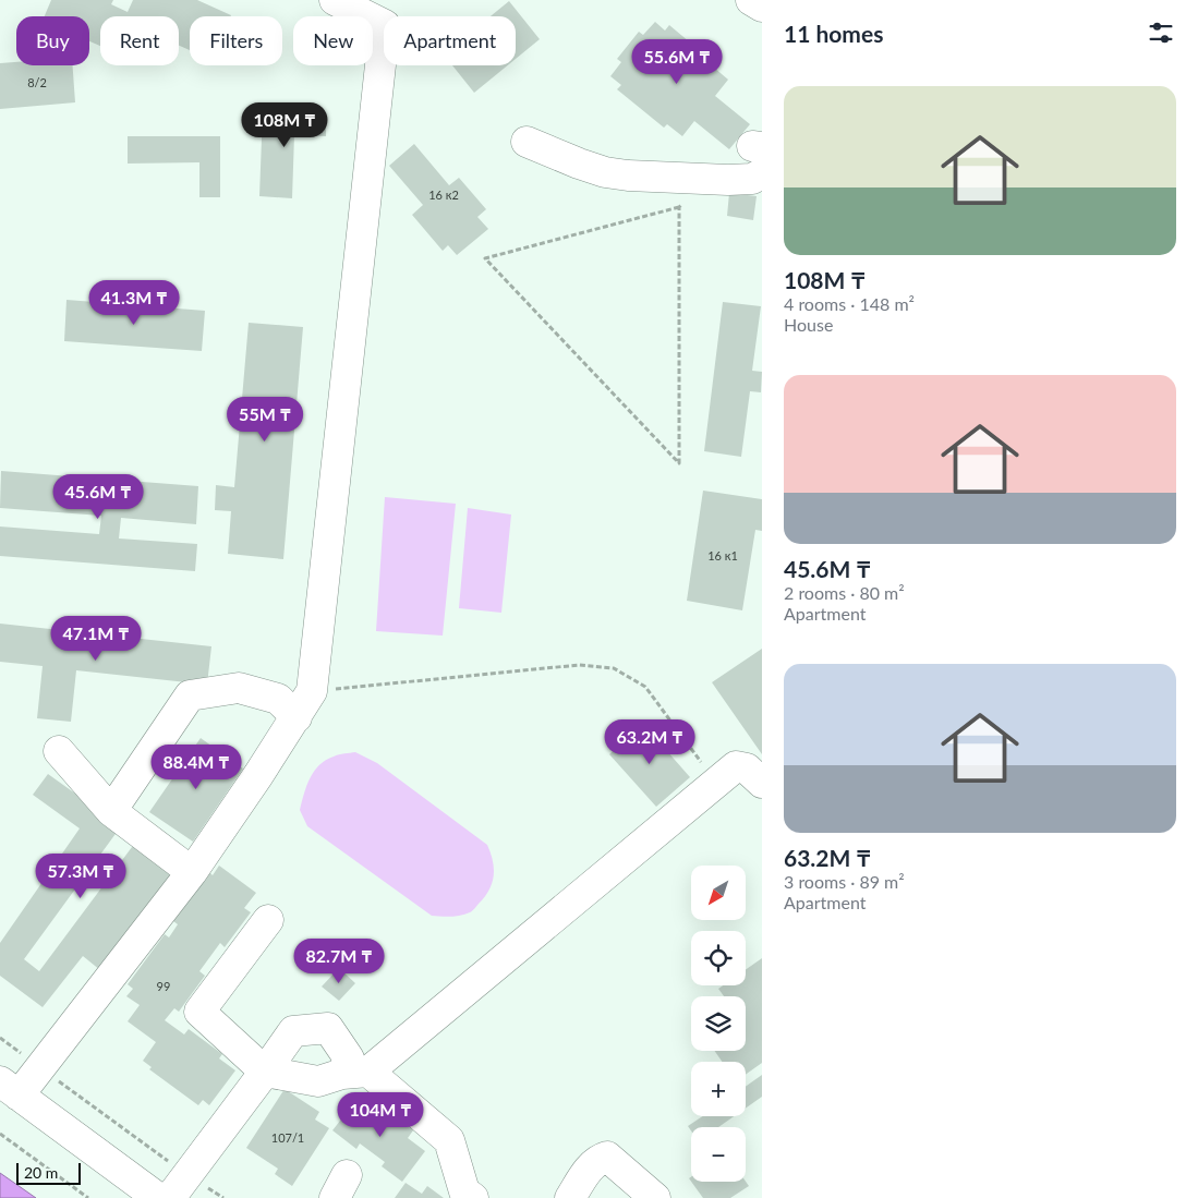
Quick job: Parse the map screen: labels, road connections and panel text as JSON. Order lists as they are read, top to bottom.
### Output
{
  "house_numbers": [
    "8/2",
    "16 к2",
    "16 к1",
    "99",
    "107/1"
  ],
  "scale_bar": "20 m",
  "north": "bottom left",
  "page": {
    "heading": "11 homes",
    "chip": [
      "Buy",
      "Rent",
      "Filters",
      "New",
      "Apartment"
    ],
    "price": [
      "55.6M ₸",
      "108M ₸",
      "41.3M ₸",
      "55M ₸",
      "45.6M ₸",
      "47.1M ₸",
      "63.2M ₸",
      "88.4M ₸",
      "57.3M ₸",
      "82.7M ₸",
      "104M ₸"
    ],
    "list": [
      {
        "name": "108M ₸",
        "note": "4 rooms · 148 m² · House"
      },
      {
        "name": "45.6M ₸",
        "note": "2 rooms · 80 m² · Apartment"
      },
      {
        "name": "63.2M ₸",
        "note": "3 rooms · 89 m² · Apartment"
      }
    ],
    "map_buttons": ["+", "−"],
    "scale": "20 m"
  }
}
